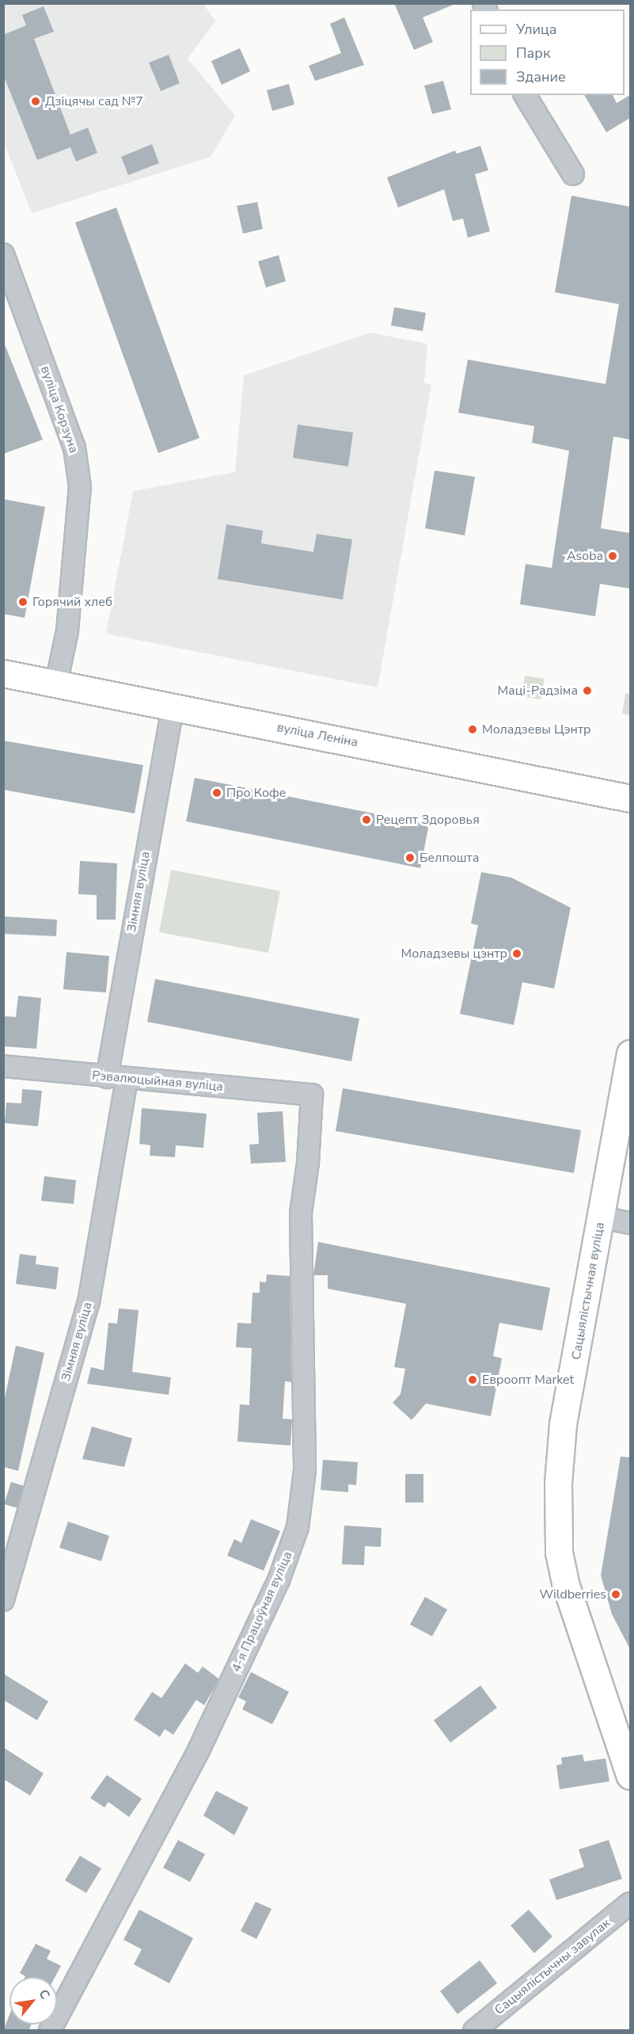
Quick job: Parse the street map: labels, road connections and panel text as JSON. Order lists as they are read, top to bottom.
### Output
{
  "streets": {
    "main road": ["вуліца Леніна", "Сацыялістычная вуліца"],
    "street": [
      "вуліца Корзуна",
      "Зімняя вуліца",
      "Рэвалюцыйная вуліца",
      "4-я Працоўная вуліца",
      "Сацыялістычны завулак"
    ]
  },
  "crossings": [
    ["вуліца Корзуна", "вуліца Леніна"],
    ["вуліца Леніна", "Зімняя вуліца"],
    ["Зімняя вуліца", "Рэвалюцыйная вуліца"],
    ["Рэвалюцыйная вуліца", "4-я Працоўная вуліца"]
  ],
  "places": [
    "Дзіцячы сад №7",
    "Asoba",
    "Горячий хлеб",
    "Маці-Радзіма",
    "Моладзевы Цэнтр",
    "Про Кофе",
    "Рецепт Здоровья",
    "Белпошта",
    "Моладзевы цэнтр",
    "Евроопт Market",
    "Wildberries"
  ],
  "legend": ["Улица", "Парк", "Здание"],
  "north": "top right"
}
